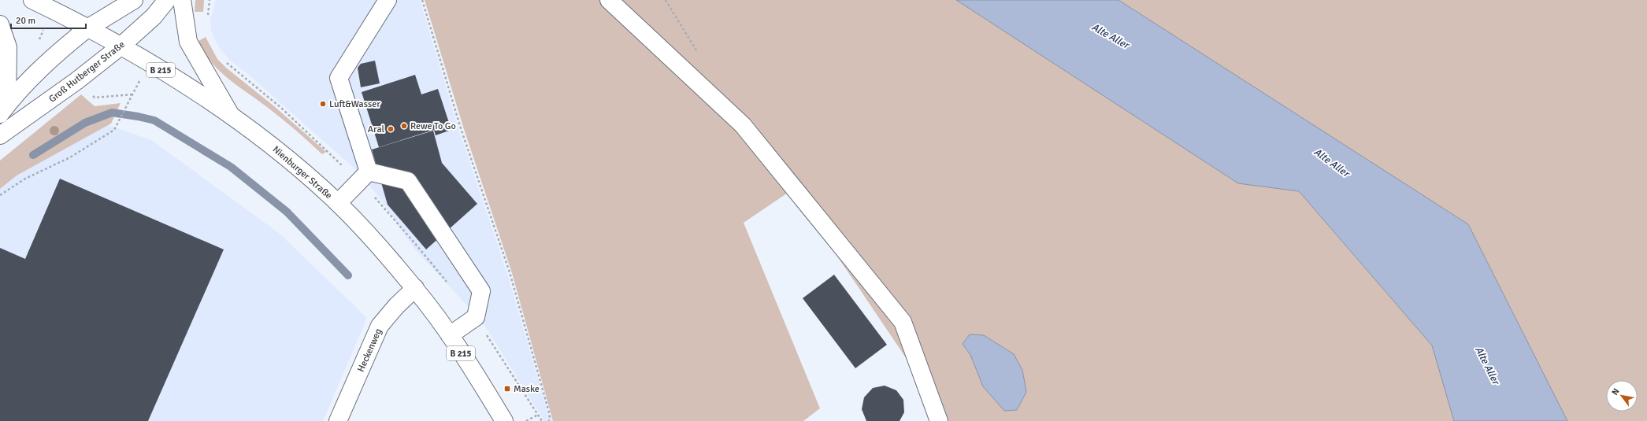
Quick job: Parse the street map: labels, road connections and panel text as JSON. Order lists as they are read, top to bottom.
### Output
{
  "streets": {
    "main road": [
      "B 215",
      "Groß Hutberger Straße",
      "Nienburger Straße",
      "Heckenweg"
    ]
  },
  "crossings": [
    ["Groß Hutberger Straße", "Nienburger Straße"],
    ["Nienburger Straße", "Heckenweg"]
  ],
  "water": ["Alte Aller"],
  "places": {
    "other": ["Luft&Wasser", "Rewe To Go", "Aral"],
    "transit": ["Maske"]
  },
  "scale_bar": "20 m",
  "north": "top left"
}
